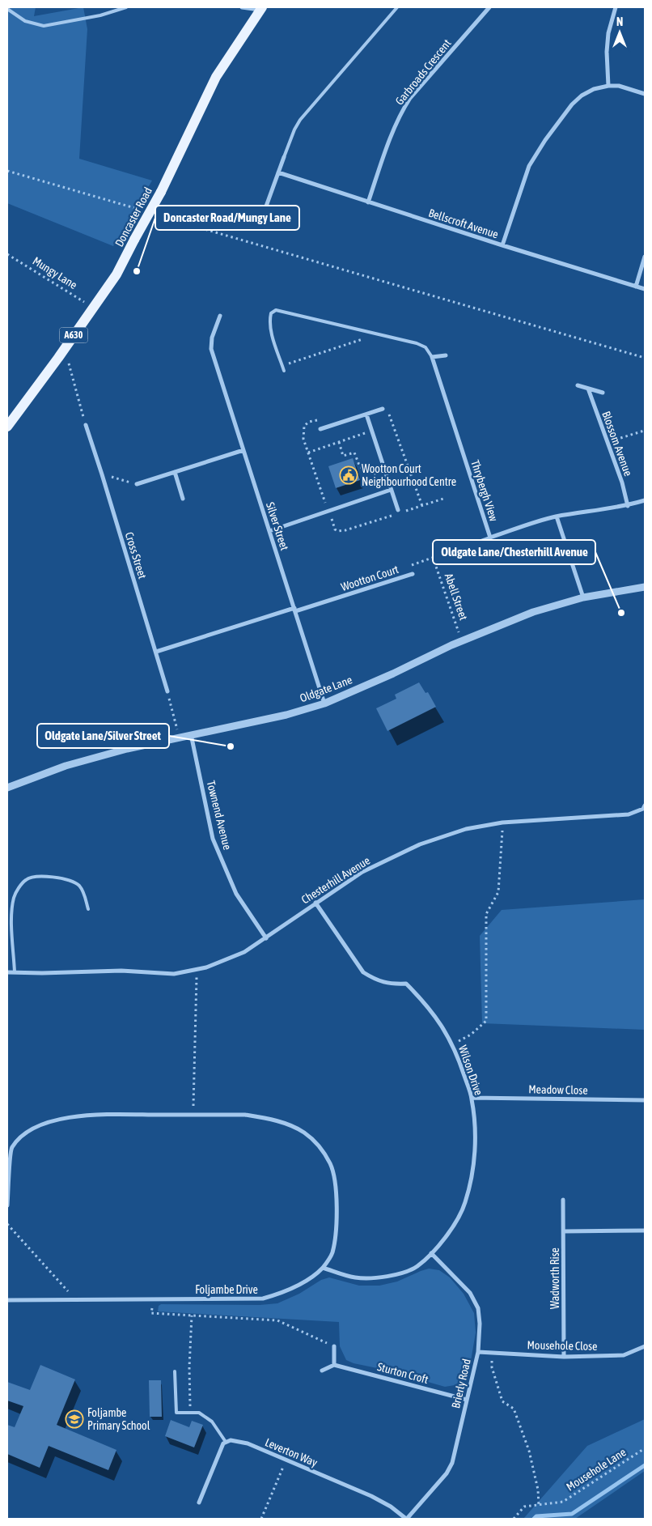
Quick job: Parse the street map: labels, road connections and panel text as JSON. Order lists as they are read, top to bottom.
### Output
{
  "streets": {
    "main road": ["Doncaster Road", "A630"],
    "street": [
      "Garbroads Crescent",
      "Bellscroft Avenue",
      "Blossom Avenue",
      "Thrybergh View",
      "Silver Street",
      "Cross Street",
      "Wootton Court",
      "Oldgate Lane",
      "Townend Avenue",
      "Chesterhill Avenue",
      "Wilson Drive",
      "Meadow Close",
      "Wadworth Rise",
      "Foljambe Drive",
      "Mousehole Close",
      "Sturton Croft",
      "Brierly Road",
      "Leverton Way"
    ],
    "path": ["Mungy Lane", "Abell Street", "Mousehole Lane"]
  },
  "crossings": [
    ["Garbroads Crescent", "Bellscroft Avenue"],
    ["Doncaster Road", "Mungy Lane"],
    ["Blossom Avenue", "Thrybergh View"],
    ["Silver Street", "Wootton Court"],
    ["Silver Street", "Oldgate Lane"],
    ["Wootton Court", "Abell Street"],
    ["Abell Street", "Oldgate Lane"],
    ["Oldgate Lane", "Townend Avenue"],
    ["Townend Avenue", "Chesterhill Avenue"],
    ["Chesterhill Avenue", "Wilson Drive"],
    ["Wilson Drive", "Meadow Close"],
    ["Wilson Drive", "Foljambe Drive"],
    ["Wilson Drive", "Brierly Road"],
    ["Wadworth Rise", "Mousehole Close"],
    ["Mousehole Close", "Brierly Road"],
    ["Sturton Croft", "Brierly Road"],
    ["Brierly Road", "Leverton Way"]
  ],
  "places": {
    "other": ["Doncaster Road/Mungy Lane", "Oldgate Lane/Chesterhill Avenue", "Oldgate Lane/Silver Street"],
    "public building": ["Wootton Court Neighbourhood Centre"],
    "school or university": ["Foljambe Primary School"]
  },
  "north": "top"
}
